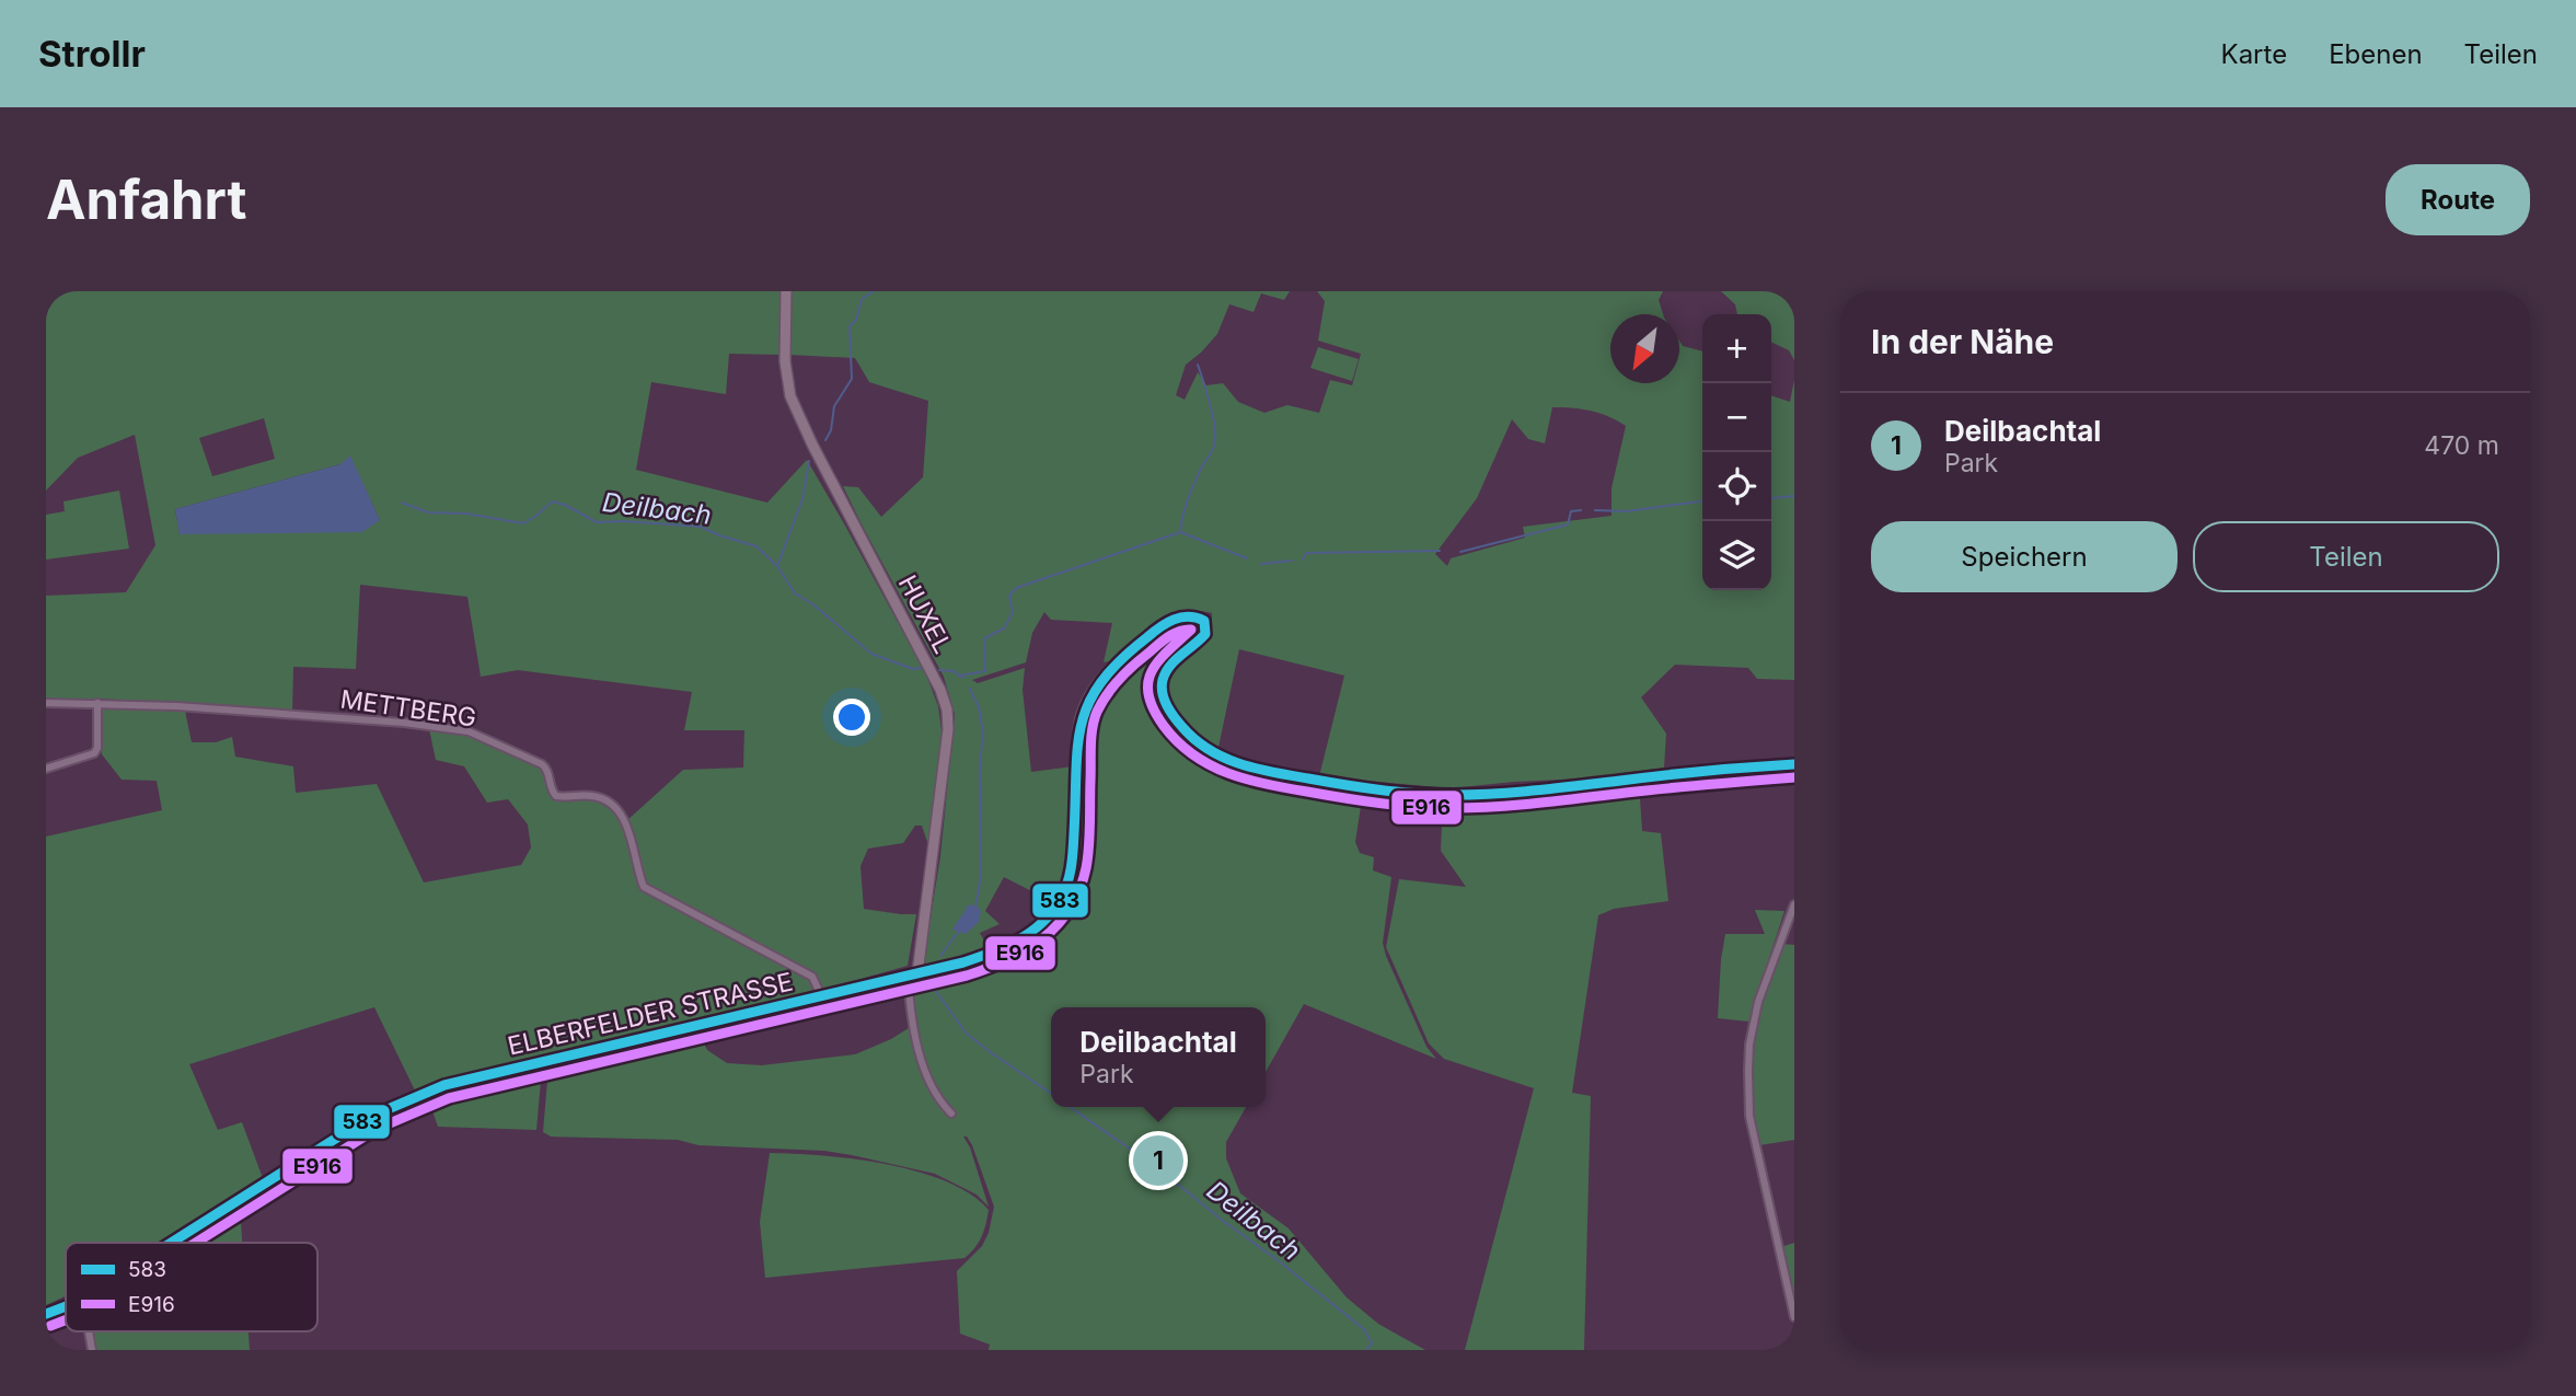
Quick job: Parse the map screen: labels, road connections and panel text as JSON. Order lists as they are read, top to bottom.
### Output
{
  "streets": {
    "main road": ["HUXEL", "ELBERFELDER STRASSE"],
    "street": ["METTBERG"]
  },
  "crossings": [
    ["HUXEL", "ELBERFELDER STRASSE"],
    ["METTBERG", "ELBERFELDER STRASSE"]
  ],
  "water": ["Deilbach"],
  "lines": ["transit line 583", "transit line E916"],
  "legend": ["583", "E916"],
  "north": "bottom left",
  "page": {
    "header": "Strollr",
    "nav": ["Karte", "Ebenen", "Teilen"],
    "buttons": [
      "Route",
      ["Speichern", "Teilen"]
    ],
    "title": "Anfahrt",
    "heading": "In der Nähe",
    "map_buttons": ["+", "−"],
    "list": [
      {
        "mark": "1",
        "name": "Deilbachtal",
        "note": "Park",
        "value": "470 m"
      }
    ],
    "popup": ["Deilbachtal", "Park"],
    "pins": "1"
  }
}
